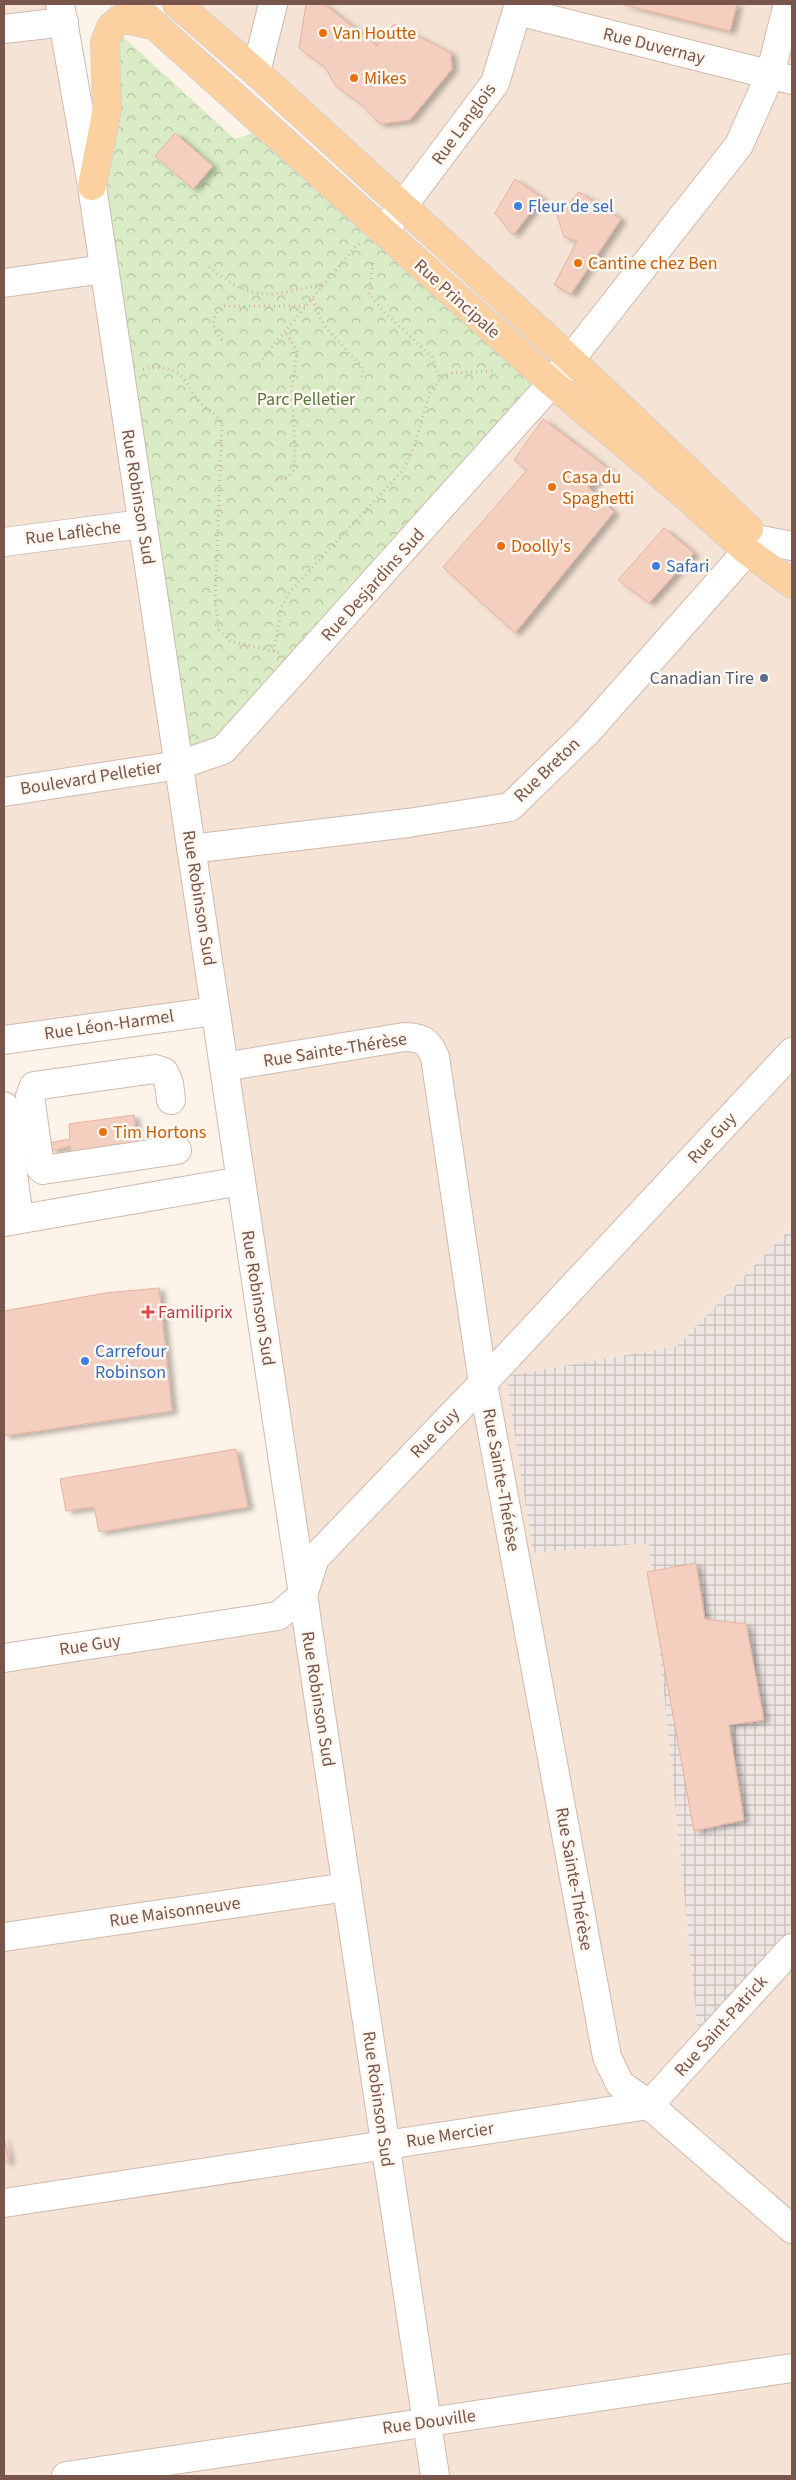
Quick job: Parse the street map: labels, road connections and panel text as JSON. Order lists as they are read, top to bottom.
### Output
{
  "streets": {
    "main road": ["Rue Principale"],
    "street": [
      "Rue Duvernay",
      "Rue Langlois",
      "Rue Robinson Sud",
      "Rue Laflèche",
      "Rue Desjardins Sud",
      "Rue Breton",
      "Boulevard Pelletier",
      "Rue Léon-Harmel",
      "Rue Sainte-Thérèse",
      "Rue Guy",
      "Rue Maisonneuve",
      "Rue Saint-Patrick",
      "Rue Mercier",
      "Rue Douville"
    ]
  },
  "crossings": [
    ["Rue Duvernay", "Rue Langlois"],
    ["Rue Duvernay", "Rue Desjardins Sud"],
    ["Rue Langlois", "Rue Principale"],
    ["Rue Principale", "Rue Desjardins Sud"],
    ["Rue Principale", "Rue Breton"],
    ["Rue Robinson Sud", "Rue Laflèche"],
    ["Rue Robinson Sud", "Rue Desjardins Sud"],
    ["Rue Robinson Sud", "Rue Breton"],
    ["Rue Robinson Sud", "Boulevard Pelletier"],
    ["Rue Robinson Sud", "Rue Léon-Harmel"],
    ["Rue Robinson Sud", "Rue Sainte-Thérèse"],
    ["Rue Robinson Sud", "Rue Guy"],
    ["Rue Robinson Sud", "Rue Maisonneuve"],
    ["Rue Robinson Sud", "Rue Mercier"],
    ["Rue Robinson Sud", "Rue Douville"],
    ["Rue Desjardins Sud", "Boulevard Pelletier"],
    ["Rue Sainte-Thérèse", "Rue Guy"],
    ["Rue Sainte-Thérèse", "Rue Saint-Patrick"],
    ["Rue Sainte-Thérèse", "Rue Mercier"],
    ["Rue Saint-Patrick", "Rue Mercier"]
  ],
  "parks": ["Parc Pelletier"],
  "places": {
    "other": [
      "Van Houtte",
      "Mikes",
      "Fleur de sel",
      "Cantine chez Ben",
      "Casa du Spaghetti",
      "Doolly's",
      "Safari",
      "Canadian Tire",
      "Tim Hortons",
      "Carrefour Robinson"
    ],
    "health": ["Familiprix"]
  }
}
